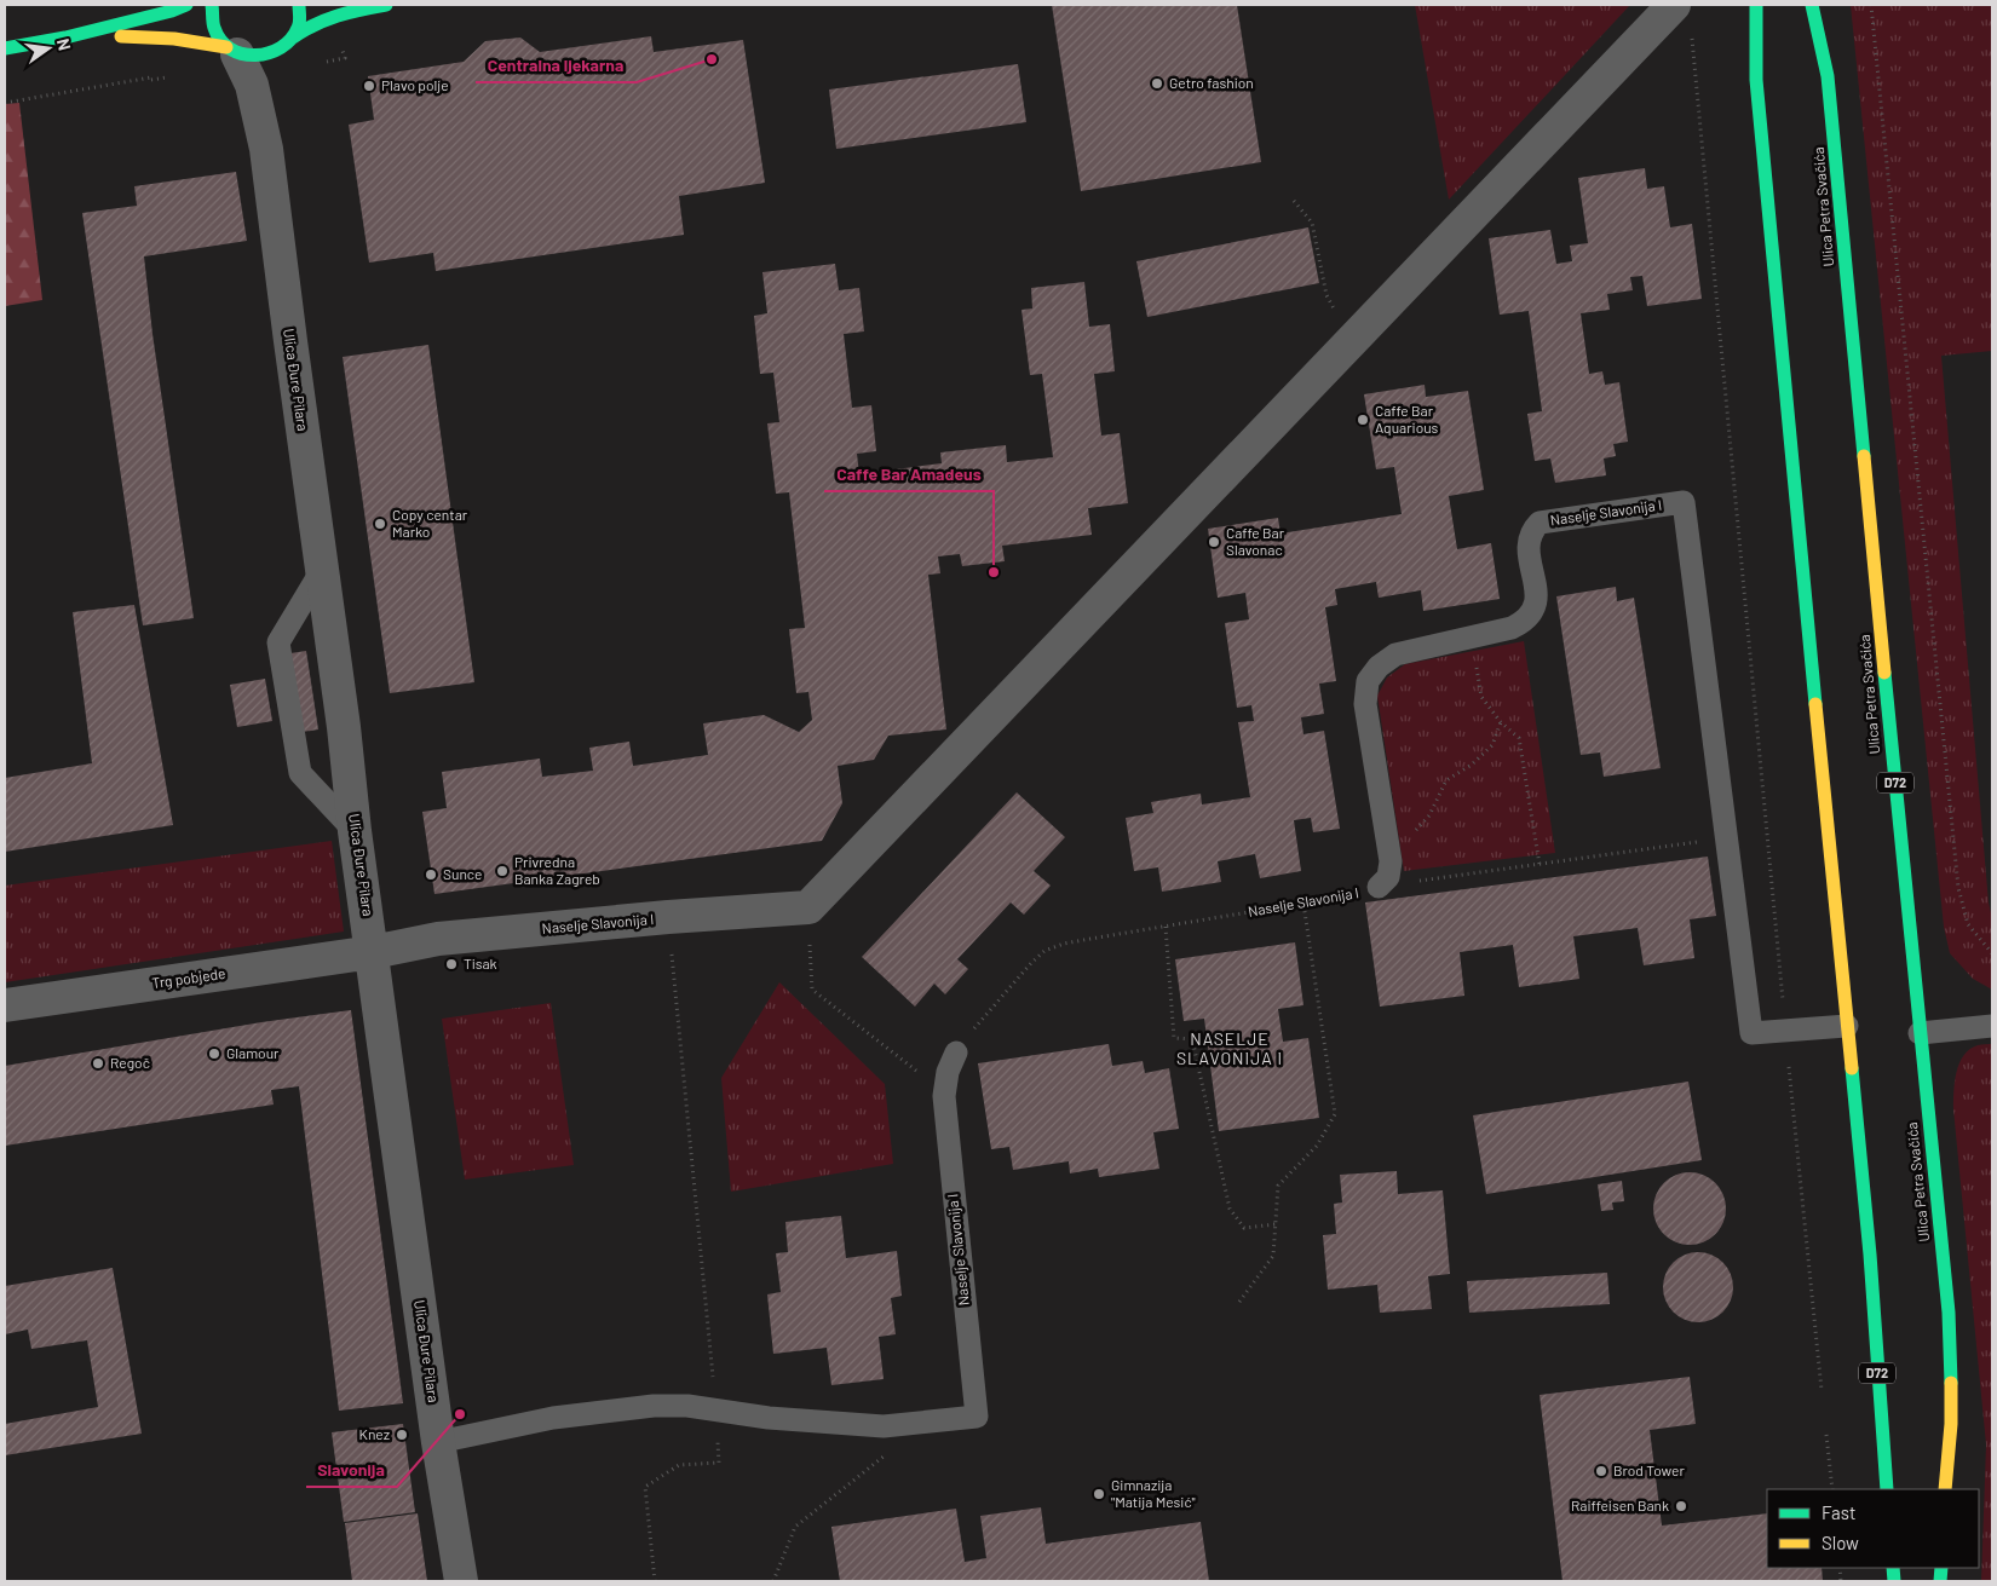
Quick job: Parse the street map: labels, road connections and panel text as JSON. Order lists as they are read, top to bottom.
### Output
{
  "streets": {
    "main road": ["Ulica Petra Svačića", "D72"],
    "street": ["Ulica Đure Pilara", "Naselje Slavonija I", "Trg pobjede"]
  },
  "crossings": [
    ["Ulica Petra Svačića", "D72"],
    ["Ulica Đure Pilara", "Naselje Slavonija I"],
    ["Ulica Đure Pilara", "Trg pobjede"],
    ["Naselje Slavonija I", "D72"],
    ["Naselje Slavonija I", "Trg pobjede"]
  ],
  "districts": ["NASELJE SLAVONIJA I"],
  "places": [
    "Centralna ljekarna",
    "Getro fashion",
    "Plavo polje",
    "Caffe Bar Aquarious",
    "Copy centar Marko",
    "Caffe Bar Slavonac",
    "Caffe Bar Amadeus",
    "Privredna Banka Zagreb",
    "Sunce",
    "Tisak",
    "Glamour",
    "Regoč",
    "Slavonija",
    "Knez",
    "Brod Tower",
    "Gimnazija \"Matija Mesić\"",
    "Raiffeisen Bank"
  ],
  "legend": ["Fast", "Slow"],
  "north": "right"
}
